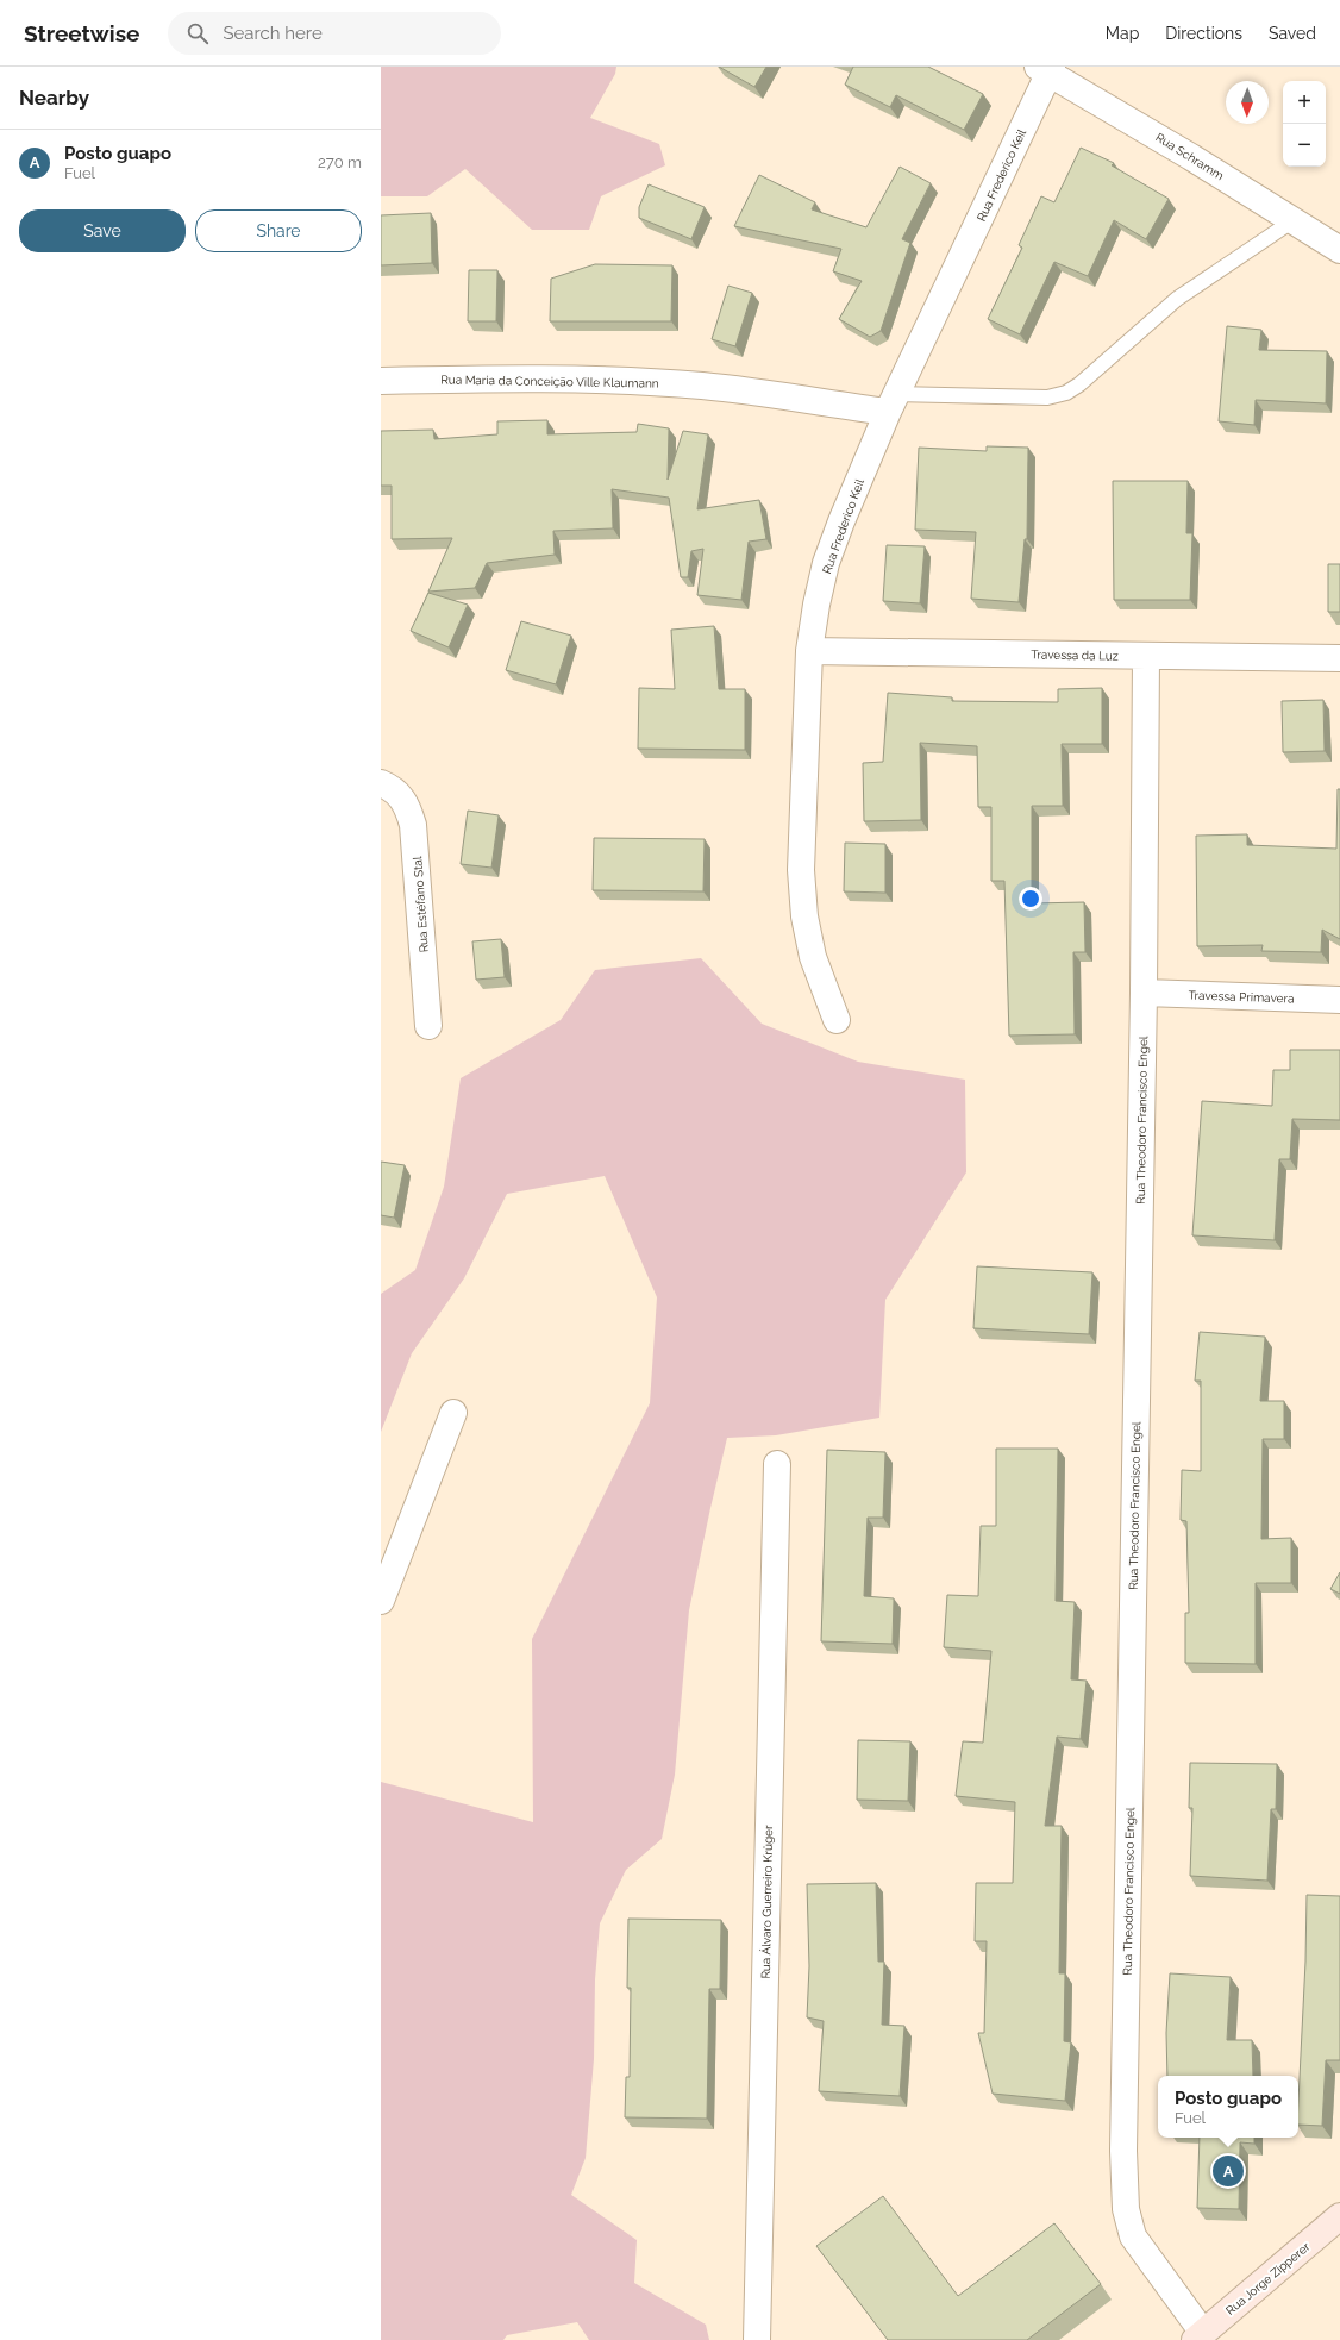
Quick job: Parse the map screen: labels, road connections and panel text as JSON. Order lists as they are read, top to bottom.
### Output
{
  "streets": {
    "main road": ["Rua Jorge Zipperer"],
    "street": [
      "Rua Schramm",
      "Rua Frederico Keil",
      "Rua Maria da Conceição Ville Klaumann",
      "Travessa da Luz",
      "Rua Estéfano Stal",
      "Travessa Primavera",
      "Rua Theodoro Francisco Engel",
      "Rua Álvaro Guerreiro Krüger"
    ]
  },
  "crossings": [
    ["Rua Schramm", "Rua Frederico Keil"],
    ["Rua Frederico Keil", "Rua Maria da Conceição Ville Klaumann"],
    ["Rua Frederico Keil", "Travessa da Luz"],
    ["Travessa da Luz", "Rua Theodoro Francisco Engel"],
    ["Travessa Primavera", "Rua Theodoro Francisco Engel"],
    ["Rua Theodoro Francisco Engel", "Rua Jorge Zipperer"]
  ],
  "north": "bottom",
  "page": {
    "header": "Streetwise",
    "search": "Search here",
    "nav": ["Map", "Directions", "Saved"],
    "heading": "Nearby",
    "map_buttons": ["+", "−"],
    "list": [
      {
        "mark": "A",
        "name": "Posto guapo",
        "note": "Fuel",
        "value": "270 m"
      }
    ],
    "buttons": ["Save", "Share"],
    "popup": ["Posto guapo", "Fuel"],
    "pins": "A"
  }
}
